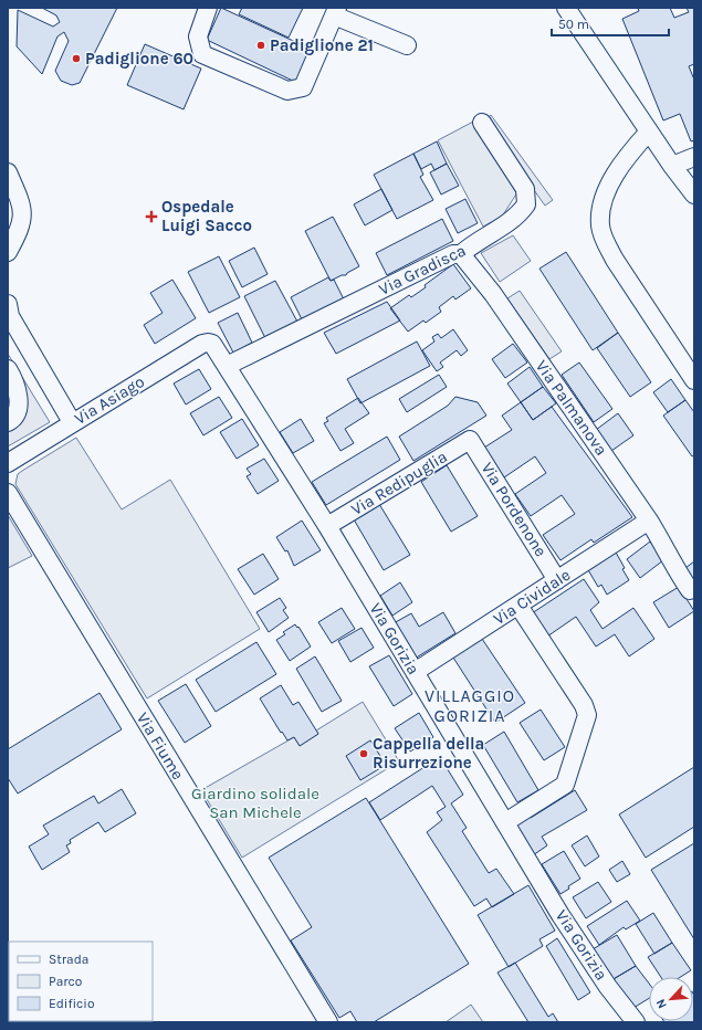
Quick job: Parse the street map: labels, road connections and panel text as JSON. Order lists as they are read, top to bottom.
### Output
{
  "streets": {
    "street": [
      "Via Gradisca",
      "Via Asiago",
      "Via Palmanova",
      "Via Redipuglia",
      "Via Pordenone",
      "Via Cividale",
      "Via Gorizia",
      "Via Fiume"
    ]
  },
  "crossings": [
    ["Via Gradisca", "Via Palmanova"],
    ["Via Gradisca", "Via Gorizia"],
    ["Via Asiago", "Via Gorizia"],
    ["Via Palmanova", "Via Cividale"],
    ["Via Redipuglia", "Via Pordenone"],
    ["Via Redipuglia", "Via Gorizia"],
    ["Via Pordenone", "Via Cividale"],
    ["Via Cividale", "Via Gorizia"]
  ],
  "districts": ["VILLAGGIO GORIZIA"],
  "parks": ["Giardino solidale San Michele"],
  "places": {
    "other": ["Padiglione 21", "Padiglione 60", "Cappella della Risurrezione"],
    "health": ["Ospedale Luigi Sacco"]
  },
  "legend": ["Strada", "Parco", "Edificio"],
  "scale_bar": "50 m",
  "north": "bottom left"
}
